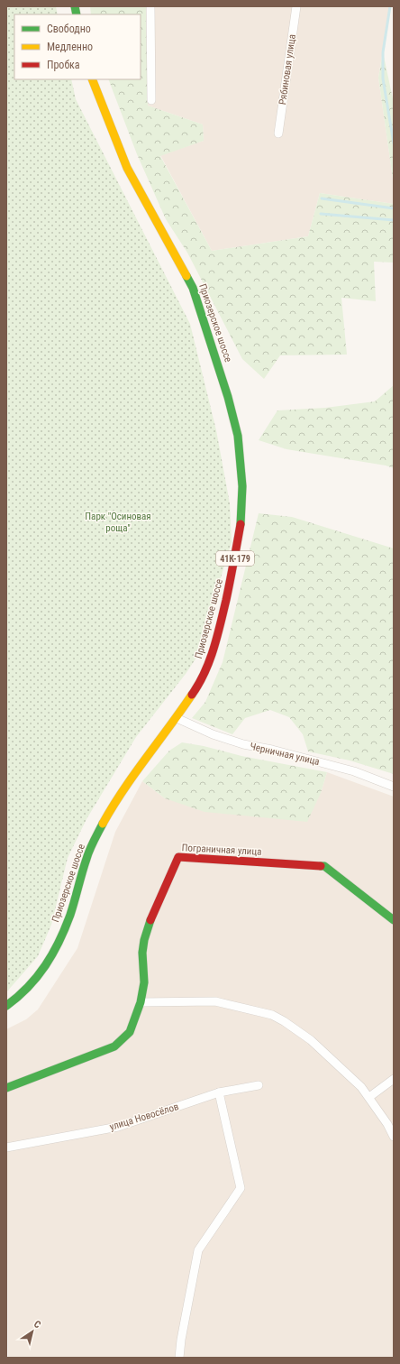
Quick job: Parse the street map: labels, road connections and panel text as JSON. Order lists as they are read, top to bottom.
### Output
{
  "streets": {
    "main road": ["Приозерское шоссе", "41К-179", "Пограничная улица"],
    "street": ["Рябиновая улица", "Черничная улица", "улица Новосёлов"]
  },
  "crossings": [
    ["Приозерское шоссе", "Черничная улица"]
  ],
  "parks": ["Парк \"Осиновая роща\""],
  "legend": ["Свободно", "Медленно", "Пробка"],
  "north": "top right"
}
